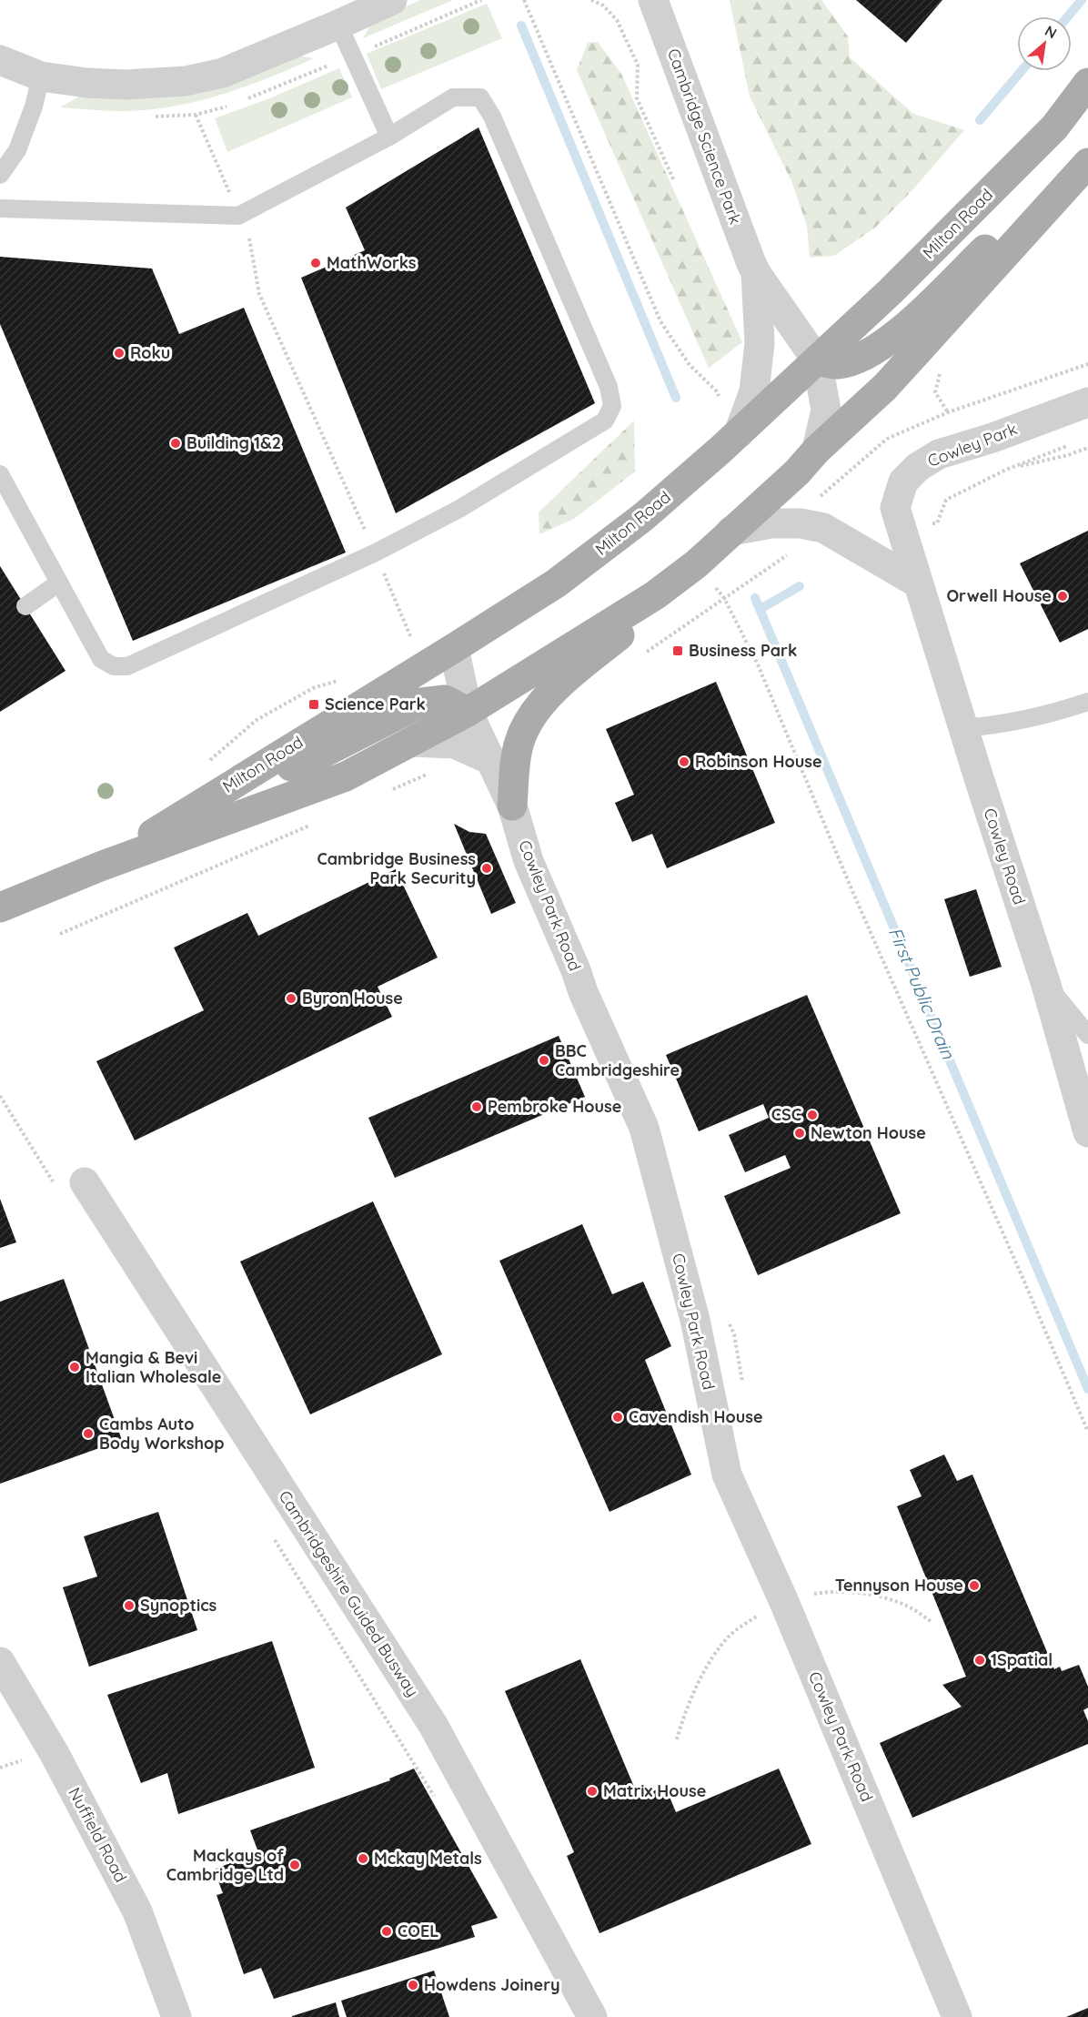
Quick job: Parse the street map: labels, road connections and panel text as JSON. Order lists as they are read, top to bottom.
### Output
{
  "streets": {
    "main road": ["Milton Road"],
    "street": [
      "Cambridge Science Park",
      "Cowley Park",
      "Cowley Road",
      "Cowley Park Road",
      "Cambridgeshire Guided Busway",
      "Nuffield Road"
    ]
  },
  "crossings": [
    ["Cambridge Science Park", "Milton Road"],
    ["Milton Road", "Cowley Park Road"],
    ["Cowley Park", "Cowley Road"]
  ],
  "water": ["First Public Drain"],
  "places": {
    "other": [
      "MathWorks",
      "Roku",
      "Building 1&2",
      "Orwell House",
      "Robinson House",
      "Cambridge Business Park Security",
      "Byron House",
      "BBC Cambridgeshire",
      "Pembroke House",
      "CSC",
      "Newton House",
      "Mangia & Bevi Italian Wholesale",
      "Cavendish House",
      "Cambs Auto Body Workshop",
      "Tennyson House",
      "Synoptics",
      "1Spatial",
      "Matrix House",
      "Mckay Metals",
      "Mackays of Cambridge Ltd",
      "COEL",
      "Howdens Joinery"
    ],
    "transit": ["Business Park", "Science Park"]
  },
  "north": "top right"
}
